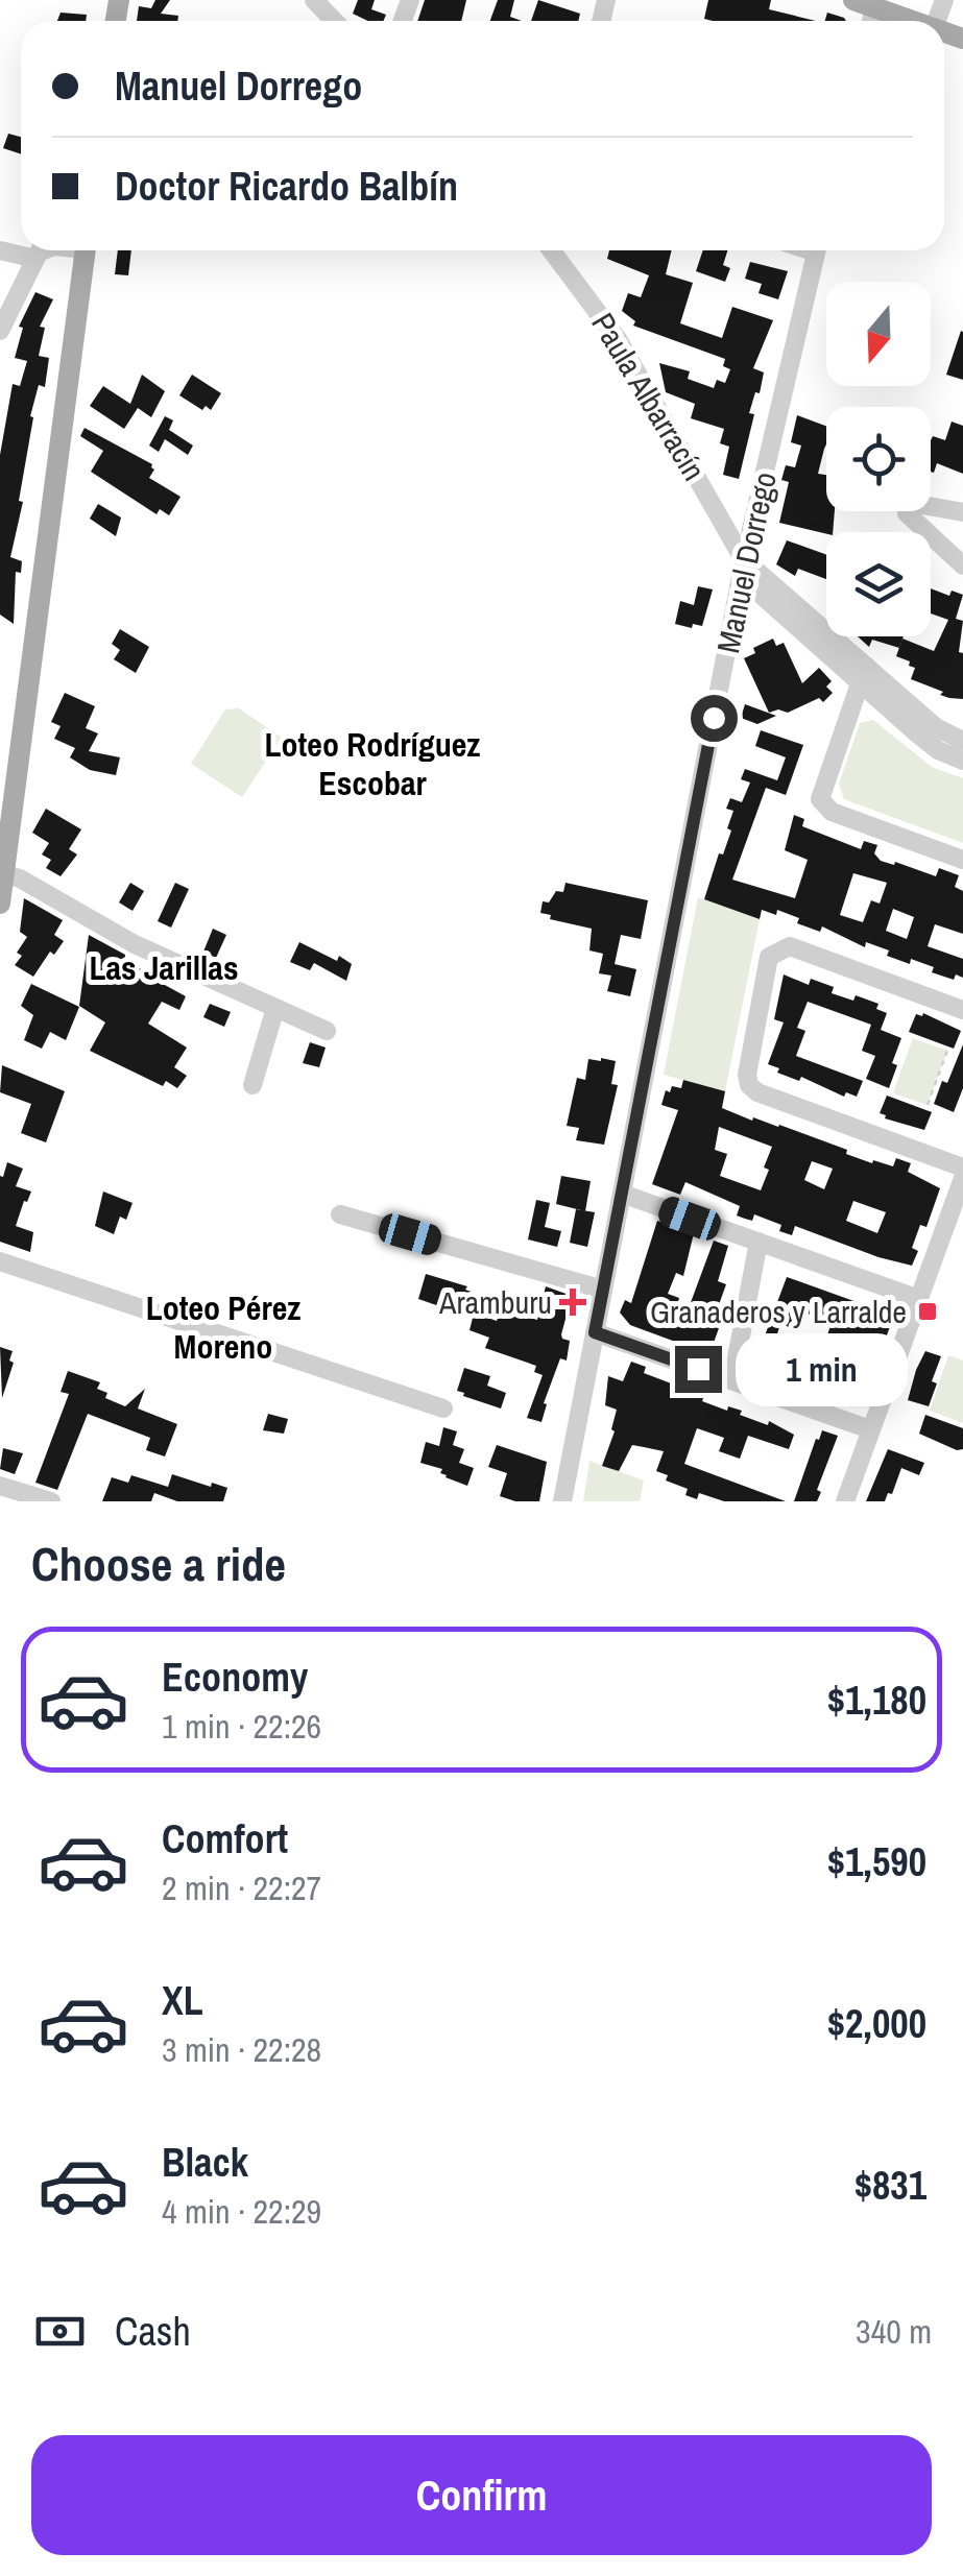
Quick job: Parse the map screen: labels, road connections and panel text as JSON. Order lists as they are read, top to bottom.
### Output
{
  "streets": {
    "street": ["Paula Albarracín", "Manuel Dorrego"]
  },
  "crossings": [
    ["Paula Albarracín", "Manuel Dorrego"]
  ],
  "districts": ["Loteo Rodríguez Escobar", "Las Jarillas", "Loteo Pérez Moreno"],
  "places": {
    "health": ["Aramburu"],
    "transit": ["Granaderos y Larralde"]
  },
  "north": "bottom",
  "page": {
    "banner": ["Manuel Dorrego", "Doctor Ricardo Balbín"],
    "bubble": "1 min",
    "heading": "Choose a ride",
    "list": [
      {
        "name": "Economy",
        "note": "1 min · 22:26",
        "value": "$1,180"
      },
      {
        "name": "Comfort",
        "note": "2 min · 22:27",
        "value": "$1,590"
      },
      {
        "name": "XL",
        "note": "3 min · 22:28",
        "value": "$2,000"
      },
      {
        "name": "Black",
        "note": "4 min · 22:29",
        "value": "$831"
      }
    ],
    "pay": ["Cash", "340 m"],
    "buttons": "Confirm"
  }
}
